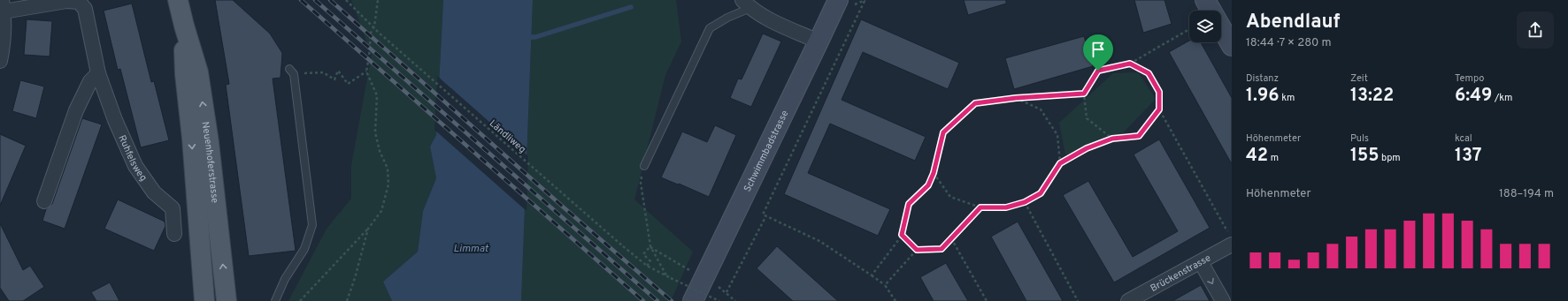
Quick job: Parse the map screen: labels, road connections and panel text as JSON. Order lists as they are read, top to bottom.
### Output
{
  "streets": {
    "main road": ["Schwimmbadstrasse", "Neuenhoferstrasse"],
    "street": ["Ruhfelsweg", "Brückenstrasse"],
    "path": ["Ländliweg"]
  },
  "water": ["Limmat"],
  "page": {
    "heading": ["Abendlauf", "18:44 · 7 × 280 m"],
    "stats": [
      ["Distanz", "1.96 km"],
      ["Zeit", "13:22"],
      ["Tempo", "6:49 /km"],
      ["Höhenmeter", "42 m"],
      ["Puls", "155 bpm"],
      ["kcal", "137"]
    ],
    "chart": ["Höhenmeter", "188–194 m"]
  }
}
